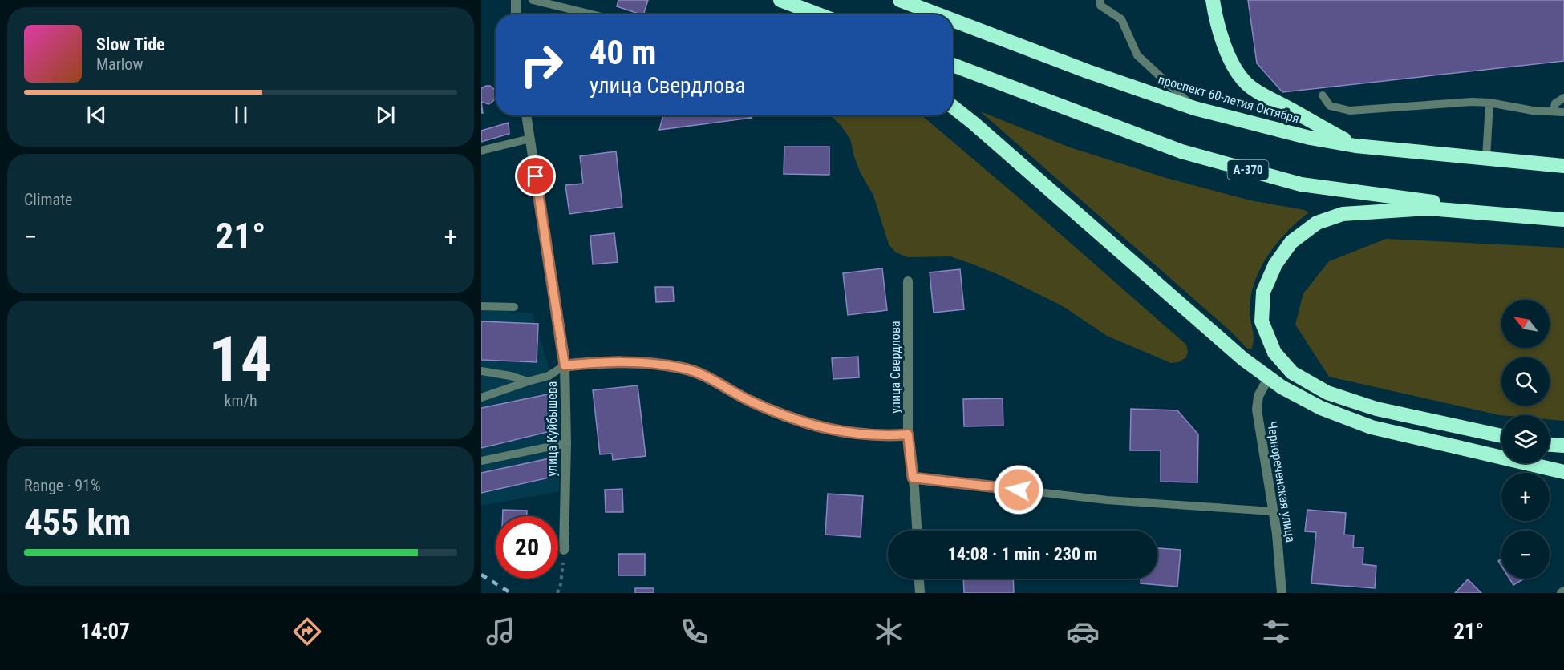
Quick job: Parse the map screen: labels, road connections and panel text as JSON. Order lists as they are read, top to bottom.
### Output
{
  "streets": {
    "highway": ["проспект 60-летия Октября", "А-370"],
    "street": ["улица Свердлова", "улица Куйбышева", "Чернореченская улица"]
  },
  "north": "top left",
  "page": {
    "turn": ["40 m", "улица Свердлова"],
    "song": ["Slow Tide", "Marlow"],
    "tile": [
      "Climate",
      ["14", "km/h"],
      ["Range · 91%", "455 km"]
    ],
    "heat": ["−", "21°", "+"],
    "map_buttons": ["+", "−"],
    "limit": "20",
    "trip": "14:08 · 1 min · 230 m",
    "tabs": ["14:07", "21°"]
  }
}
